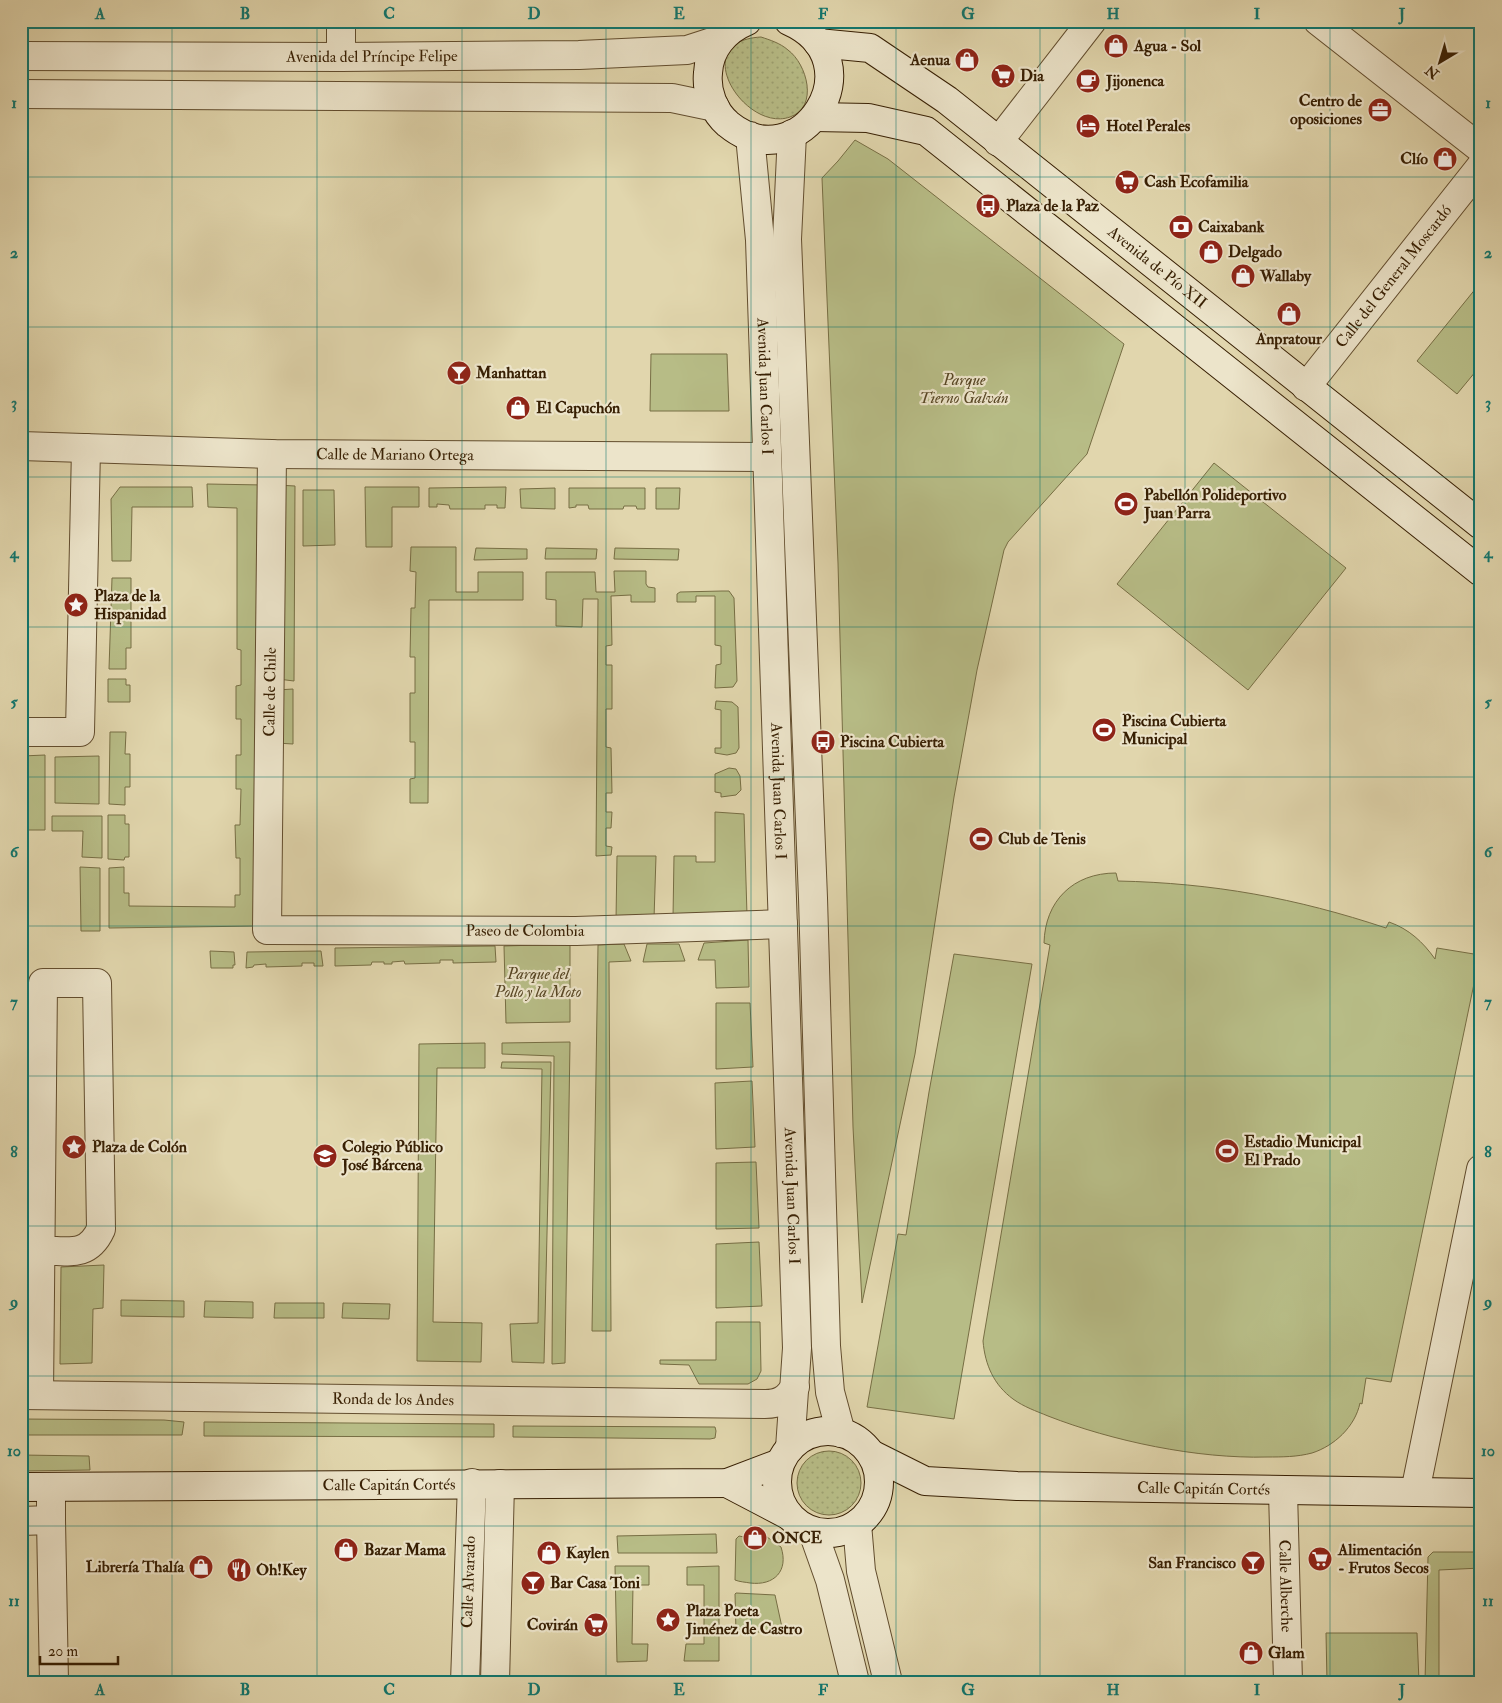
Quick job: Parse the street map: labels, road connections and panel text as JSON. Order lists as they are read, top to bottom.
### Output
{
  "streets": {
    "street": [
      "Avenida del Príncipe Felipe",
      "Avenida de Pío XII",
      "Calle del General Moscardó",
      "Avenida Juan Carlos I",
      "Calle de Mariano Ortega",
      "Calle de Chile",
      "Paseo de Colombia",
      "Ronda de los Andes",
      "Calle Capitán Cortés",
      "Calle Alvarado",
      "Calle Alberche"
    ]
  },
  "crossings": [
    ["Avenida de Pío XII", "Calle del General Moscardó"],
    ["Avenida Juan Carlos I", "Calle de Mariano Ortega"],
    ["Avenida Juan Carlos I", "Paseo de Colombia"],
    ["Avenida Juan Carlos I", "Ronda de los Andes"],
    ["Avenida Juan Carlos I", "Calle Capitán Cortés"],
    ["Calle de Mariano Ortega", "Calle de Chile"],
    ["Calle de Chile", "Paseo de Colombia"],
    ["Calle Capitán Cortés", "Calle Alvarado"],
    ["Calle Capitán Cortés", "Calle Alberche"]
  ],
  "parks": ["Parque Tierno Galván", "Parque del Pollo y la Moto"],
  "places": {
    "shop": [
      "Agua - Sol",
      "Aenua",
      "Clío",
      "Delgado",
      "Wallaby",
      "Anpratour",
      "El Capuchón",
      "ONCE",
      "Bazar Mama",
      "Kaylen",
      "Librería Thalía",
      "Glam"
    ],
    "supermarket": [
      "Dia",
      "Cash Ecofamilia",
      "Alimentación - Frutos Secos",
      "Covirán"
    ],
    "cafe": ["Jijonenca"],
    "office": ["Centro de oposiciones"],
    "hotel": ["Hotel Perales"],
    "bus stop": ["Plaza de la Paz", "Piscina Cubierta"],
    "bank": ["Caixabank"],
    "bar": ["Manhattan", "San Francisco", "Bar Casa Toni"],
    "sports": [
      "Pabellón Polideportivo Juan Parra",
      "Piscina Cubierta Municipal",
      "Club de Tenis",
      "Estadio Municipal El Prado"
    ],
    "place": ["Plaza de la Hispanidad", "Plaza de Colón", "Plaza Poeta Jiménez de Castro"],
    "school or university": ["Colegio Público José Bárcena"],
    "restaurant": ["Oh!Key"]
  },
  "scale_bar": "20 m",
  "north": "bottom left",
  "grid": {
    "columns": [
      "A",
      "B",
      "C",
      "D",
      "E",
      "F",
      "G",
      "H",
      "I",
      "J"
    ],
    "rows": [
      "1",
      "2",
      "3",
      "4",
      "5",
      "6",
      "7",
      "8",
      "9",
      "10",
      "11"
    ]
  }
}
